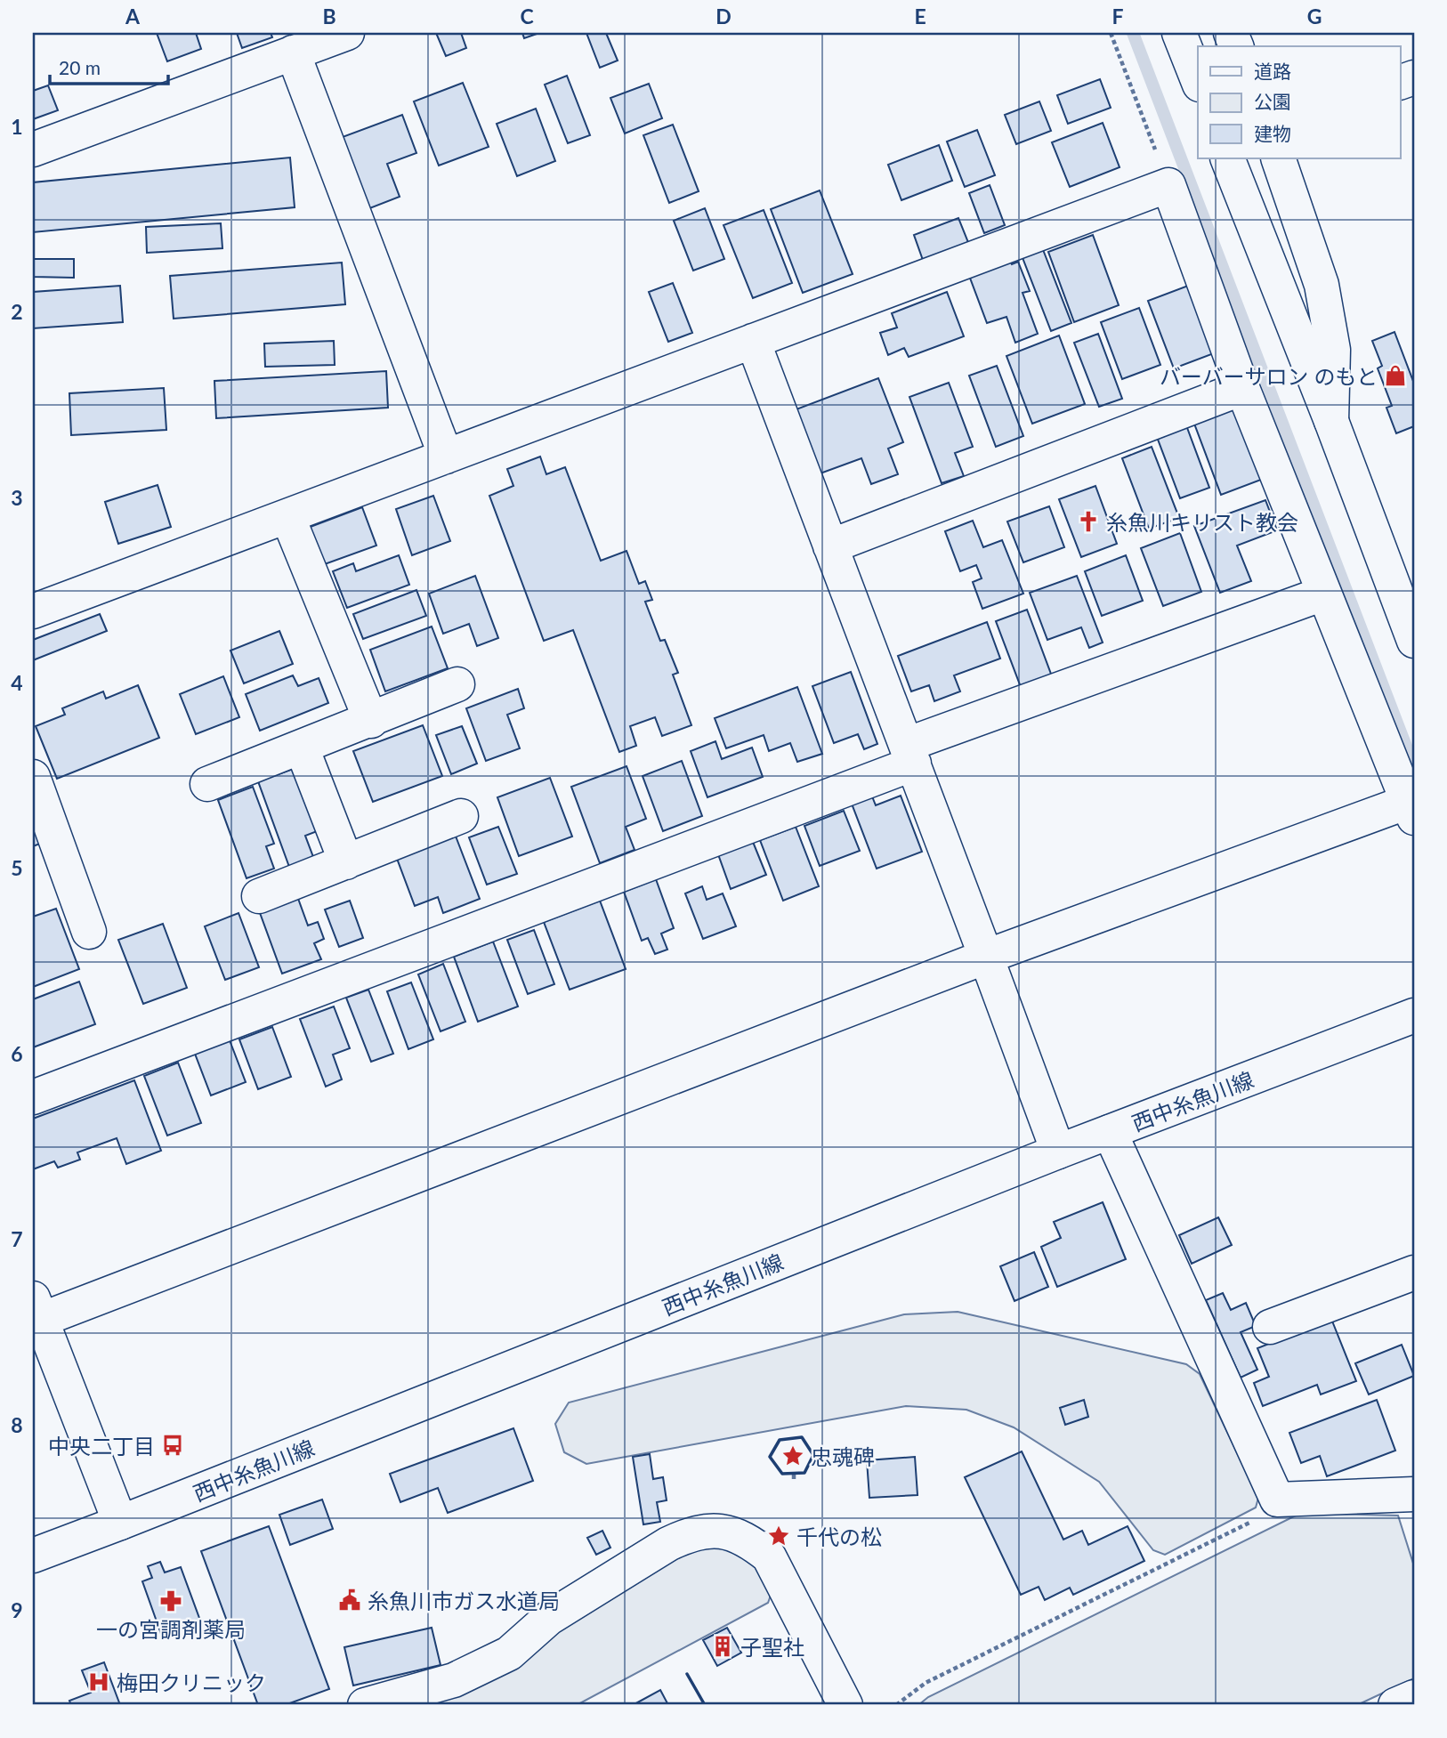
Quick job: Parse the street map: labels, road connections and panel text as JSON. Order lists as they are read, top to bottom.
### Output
{
  "streets": {
    "street": ["西中糸魚川線"]
  },
  "places": {
    "shop": ["バーバーサロン のもと"],
    "church": ["糸魚川キリスト教会"],
    "bus stop": ["中央二丁目"],
    "place": ["忠魂碑", "千代の松"],
    "public building": ["糸魚川市ガス水道局"],
    "pharmacy": ["一の宮調剤薬局"],
    "building": ["子聖社"],
    "hospital": ["梅田クリニック"]
  },
  "legend": ["道路", "公園", "建物"],
  "scale_bar": "20 m",
  "grid": {
    "columns": [
      "A",
      "B",
      "C",
      "D",
      "E",
      "F",
      "G"
    ],
    "rows": [
      "1",
      "2",
      "3",
      "4",
      "5",
      "6",
      "7",
      "8",
      "9"
    ]
  }
}
